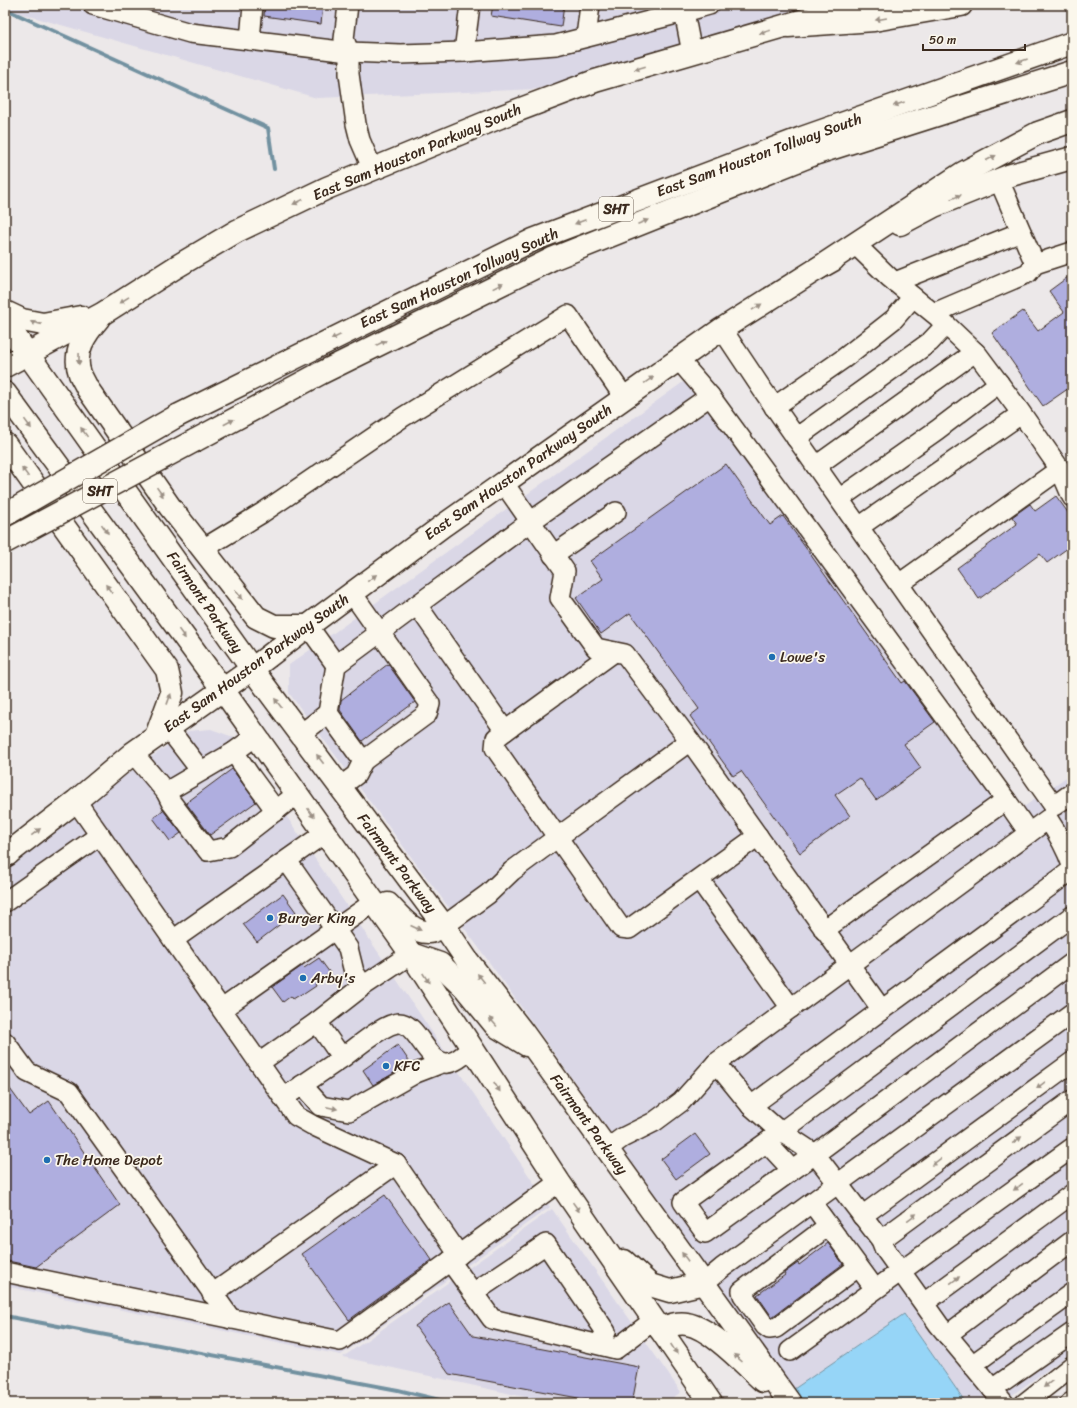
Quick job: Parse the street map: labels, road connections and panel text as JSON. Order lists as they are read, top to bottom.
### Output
{
  "streets": {
    "main road": [
      "East Sam Houston Parkway South",
      "East Sam Houston Tollway South",
      "SHT",
      "Fairmont Parkway"
    ]
  },
  "crossings": [
    ["East Sam Houston Parkway South", "Fairmont Parkway"]
  ],
  "places": [
    "Lowe's",
    "Burger King",
    "Arby's",
    "KFC",
    "The Home Depot"
  ],
  "scale_bar": "50 m"
}
